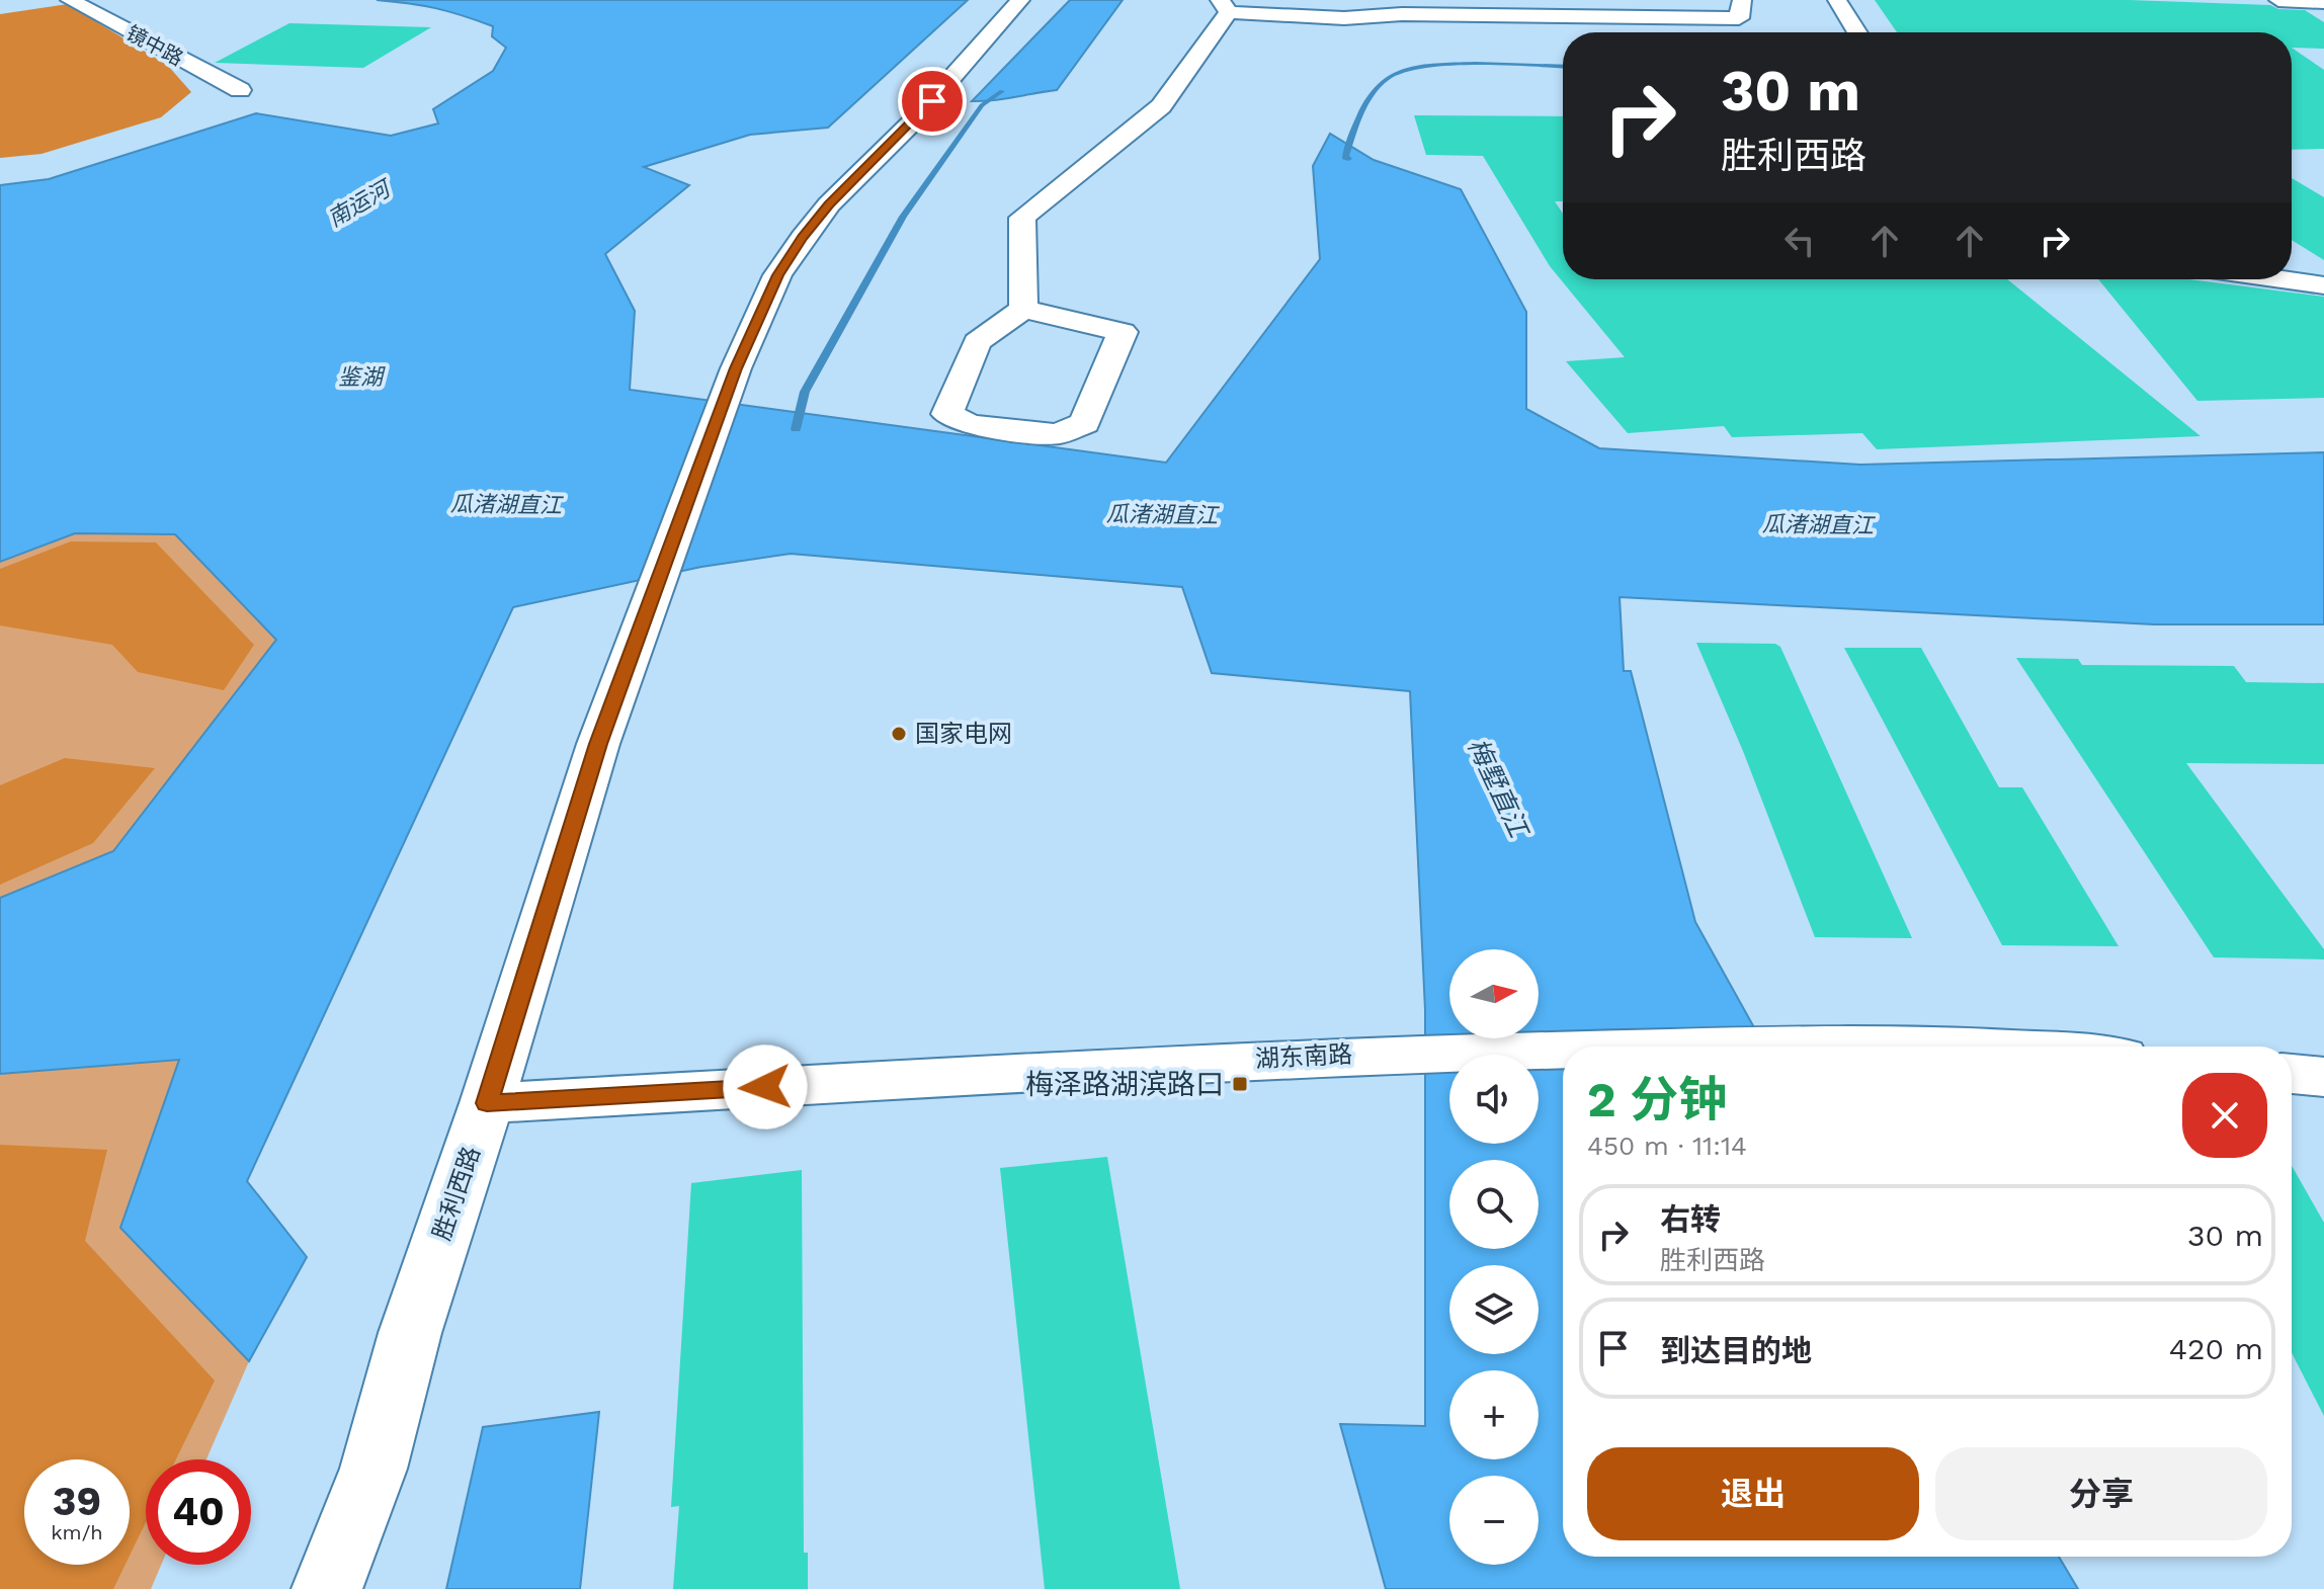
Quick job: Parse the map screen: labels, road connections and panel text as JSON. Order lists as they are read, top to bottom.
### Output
{
  "streets": {
    "street": ["镜中路", "湖东南路", "胜利西路"]
  },
  "crossings": [
    ["湖东南路", "胜利西路"]
  ],
  "water": [
    "南运河",
    "鉴湖",
    "瓜渚湖直江",
    "梅墅直江"
  ],
  "places": {
    "other": ["国家电网"],
    "transit": ["梅泽路湖滨路口"]
  },
  "north": "right",
  "page": {
    "turn": ["30 m", "胜利西路"],
    "map_buttons": ["+", "−"],
    "heading": ["2 分钟", "450 m · 11:14"],
    "list": [
      {
        "name": "右转",
        "note": "胜利西路",
        "value": "30 m"
      },
      {
        "name": "到达目的地",
        "value": "420 m"
      }
    ],
    "buttons": ["退出", "分享"],
    "speed": "39 km/h",
    "limit": "40"
  }
}
